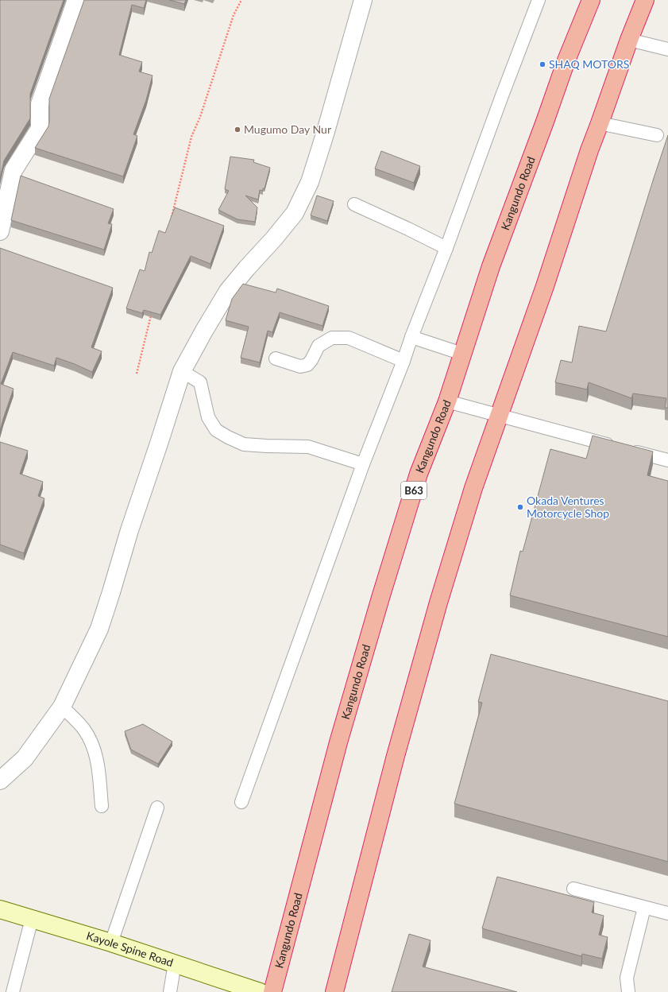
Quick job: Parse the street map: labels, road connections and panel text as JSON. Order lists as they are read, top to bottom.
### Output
{
  "streets": {
    "highway": ["Kangundo Road", "B63"],
    "main road": ["Kayole Spine Road"]
  },
  "places": ["SHAQ MOTORS", "Mugumo Day Nur", "Okada Ventures Motorcycle Shop"]
}
